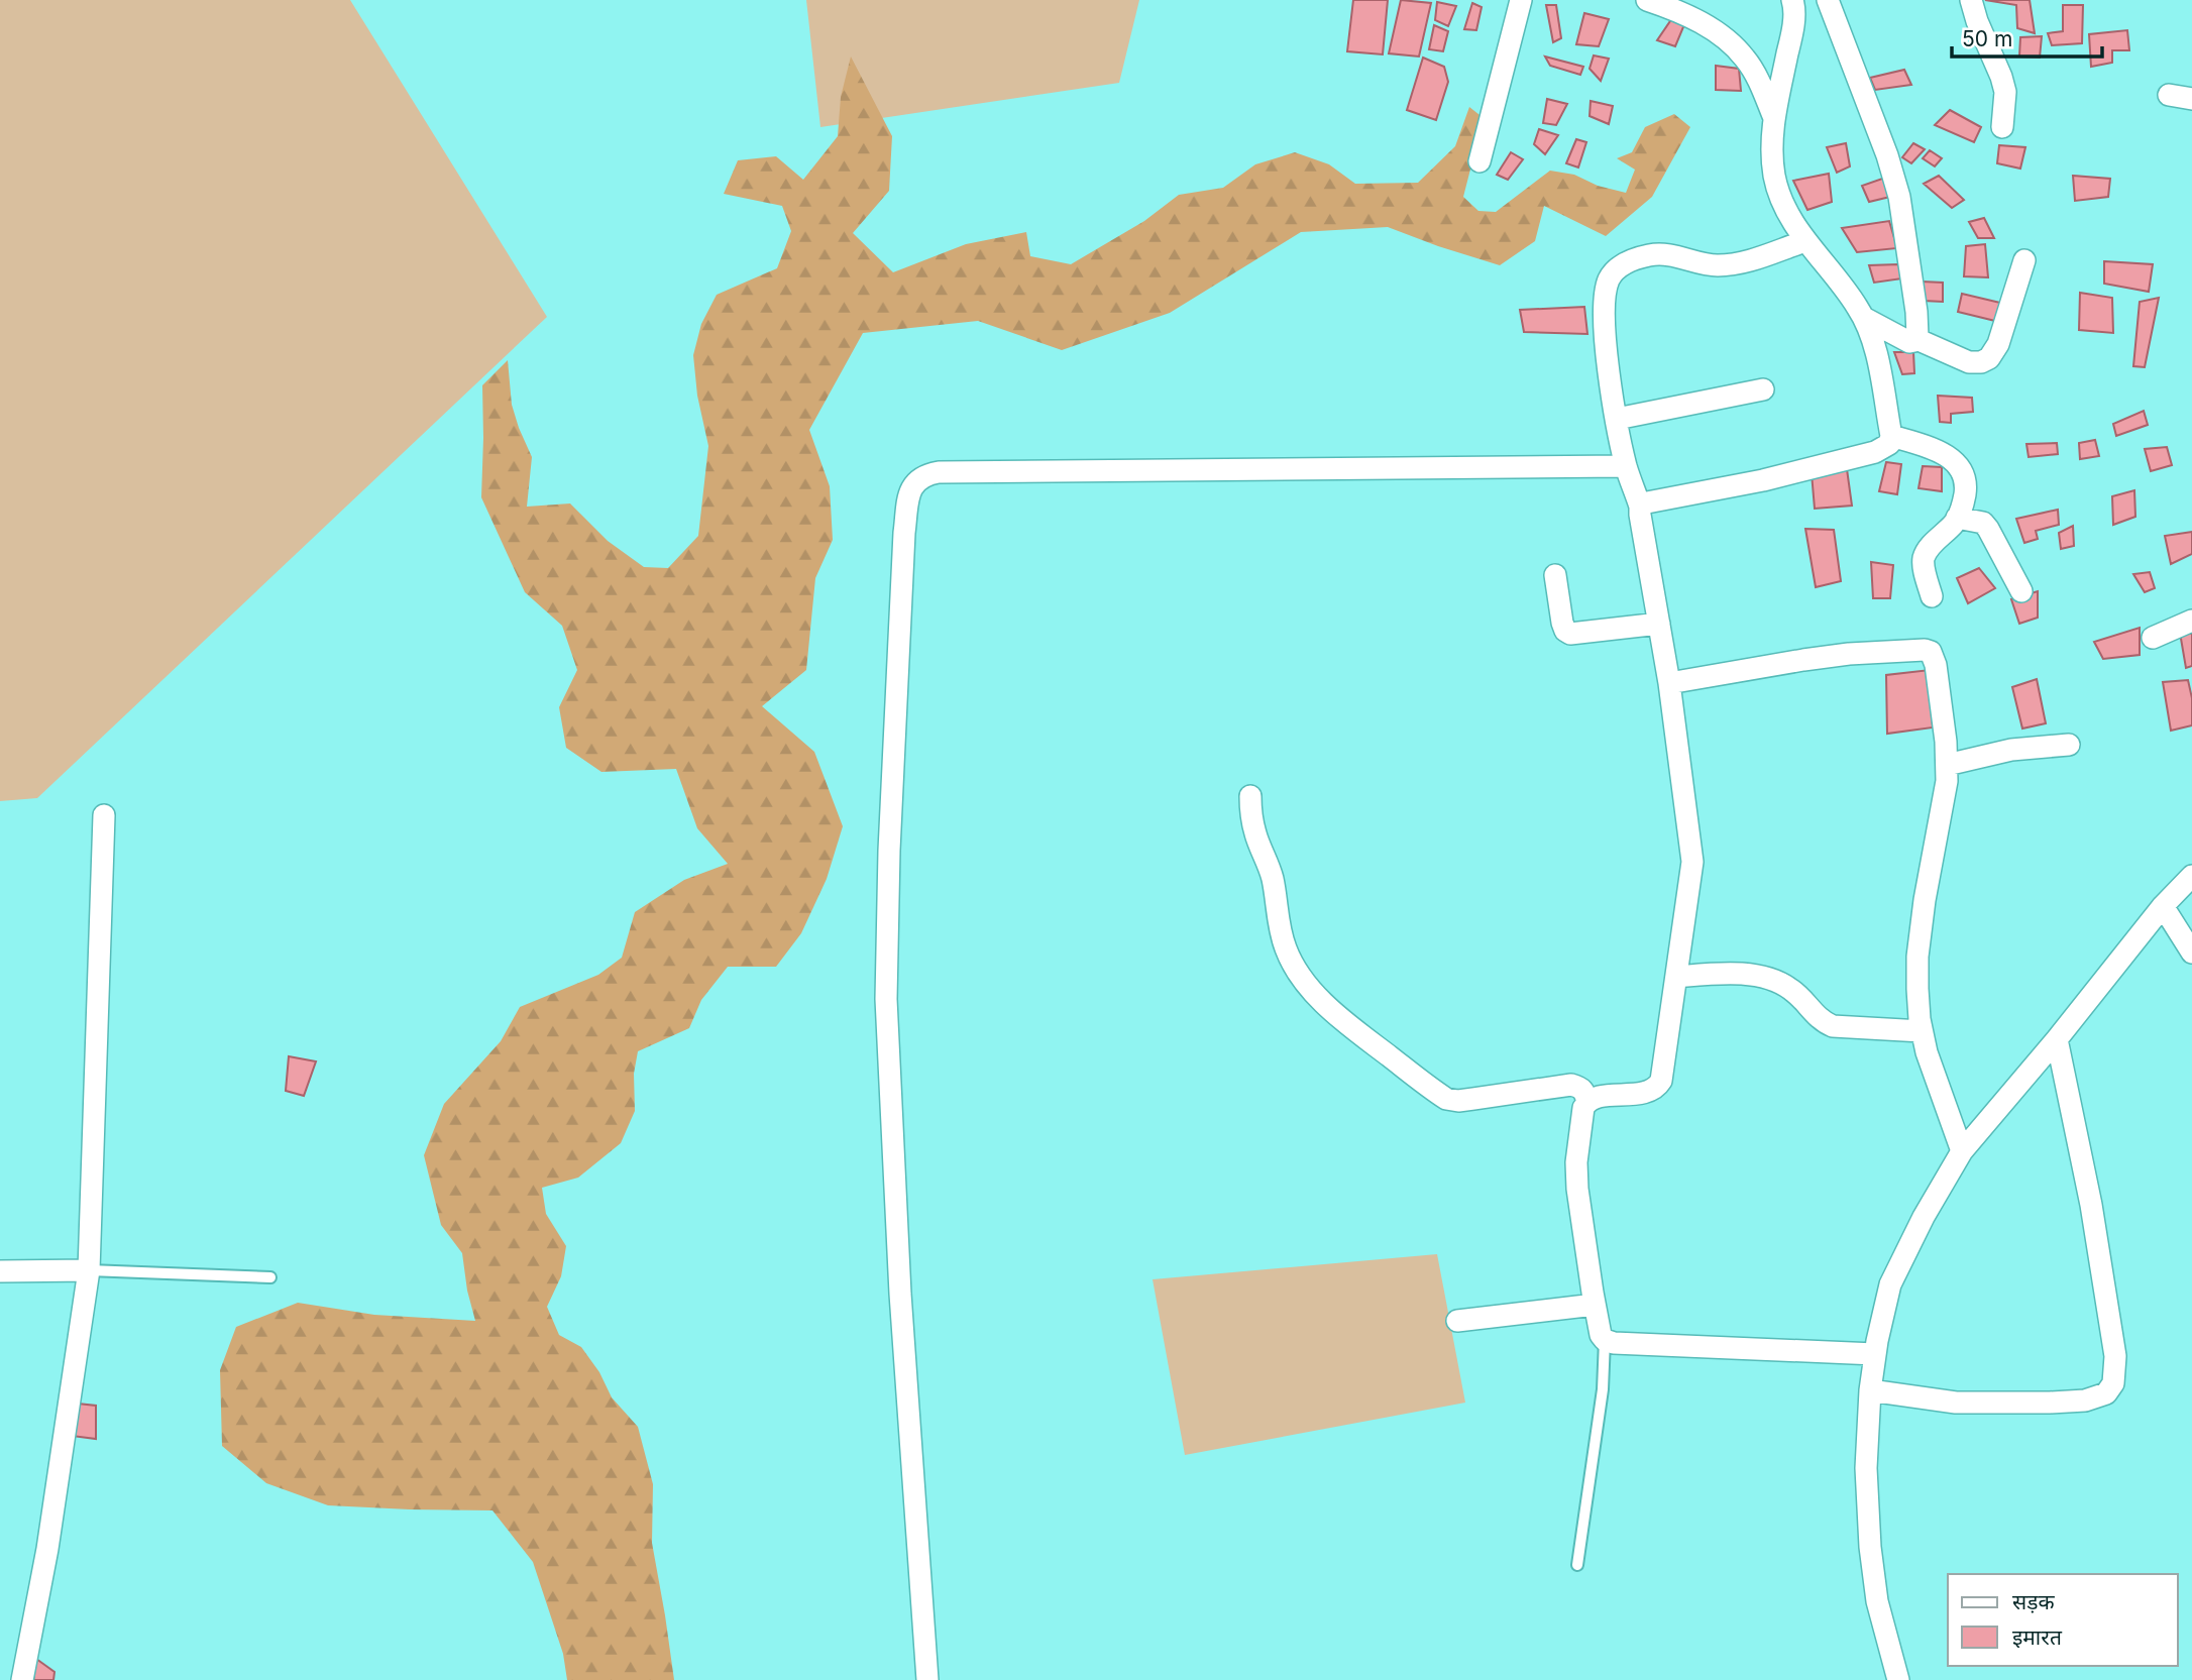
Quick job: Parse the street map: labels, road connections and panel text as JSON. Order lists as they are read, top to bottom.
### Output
{
  "legend": ["सड़क", "इमारत"],
  "scale_bar": "50 m"
}
